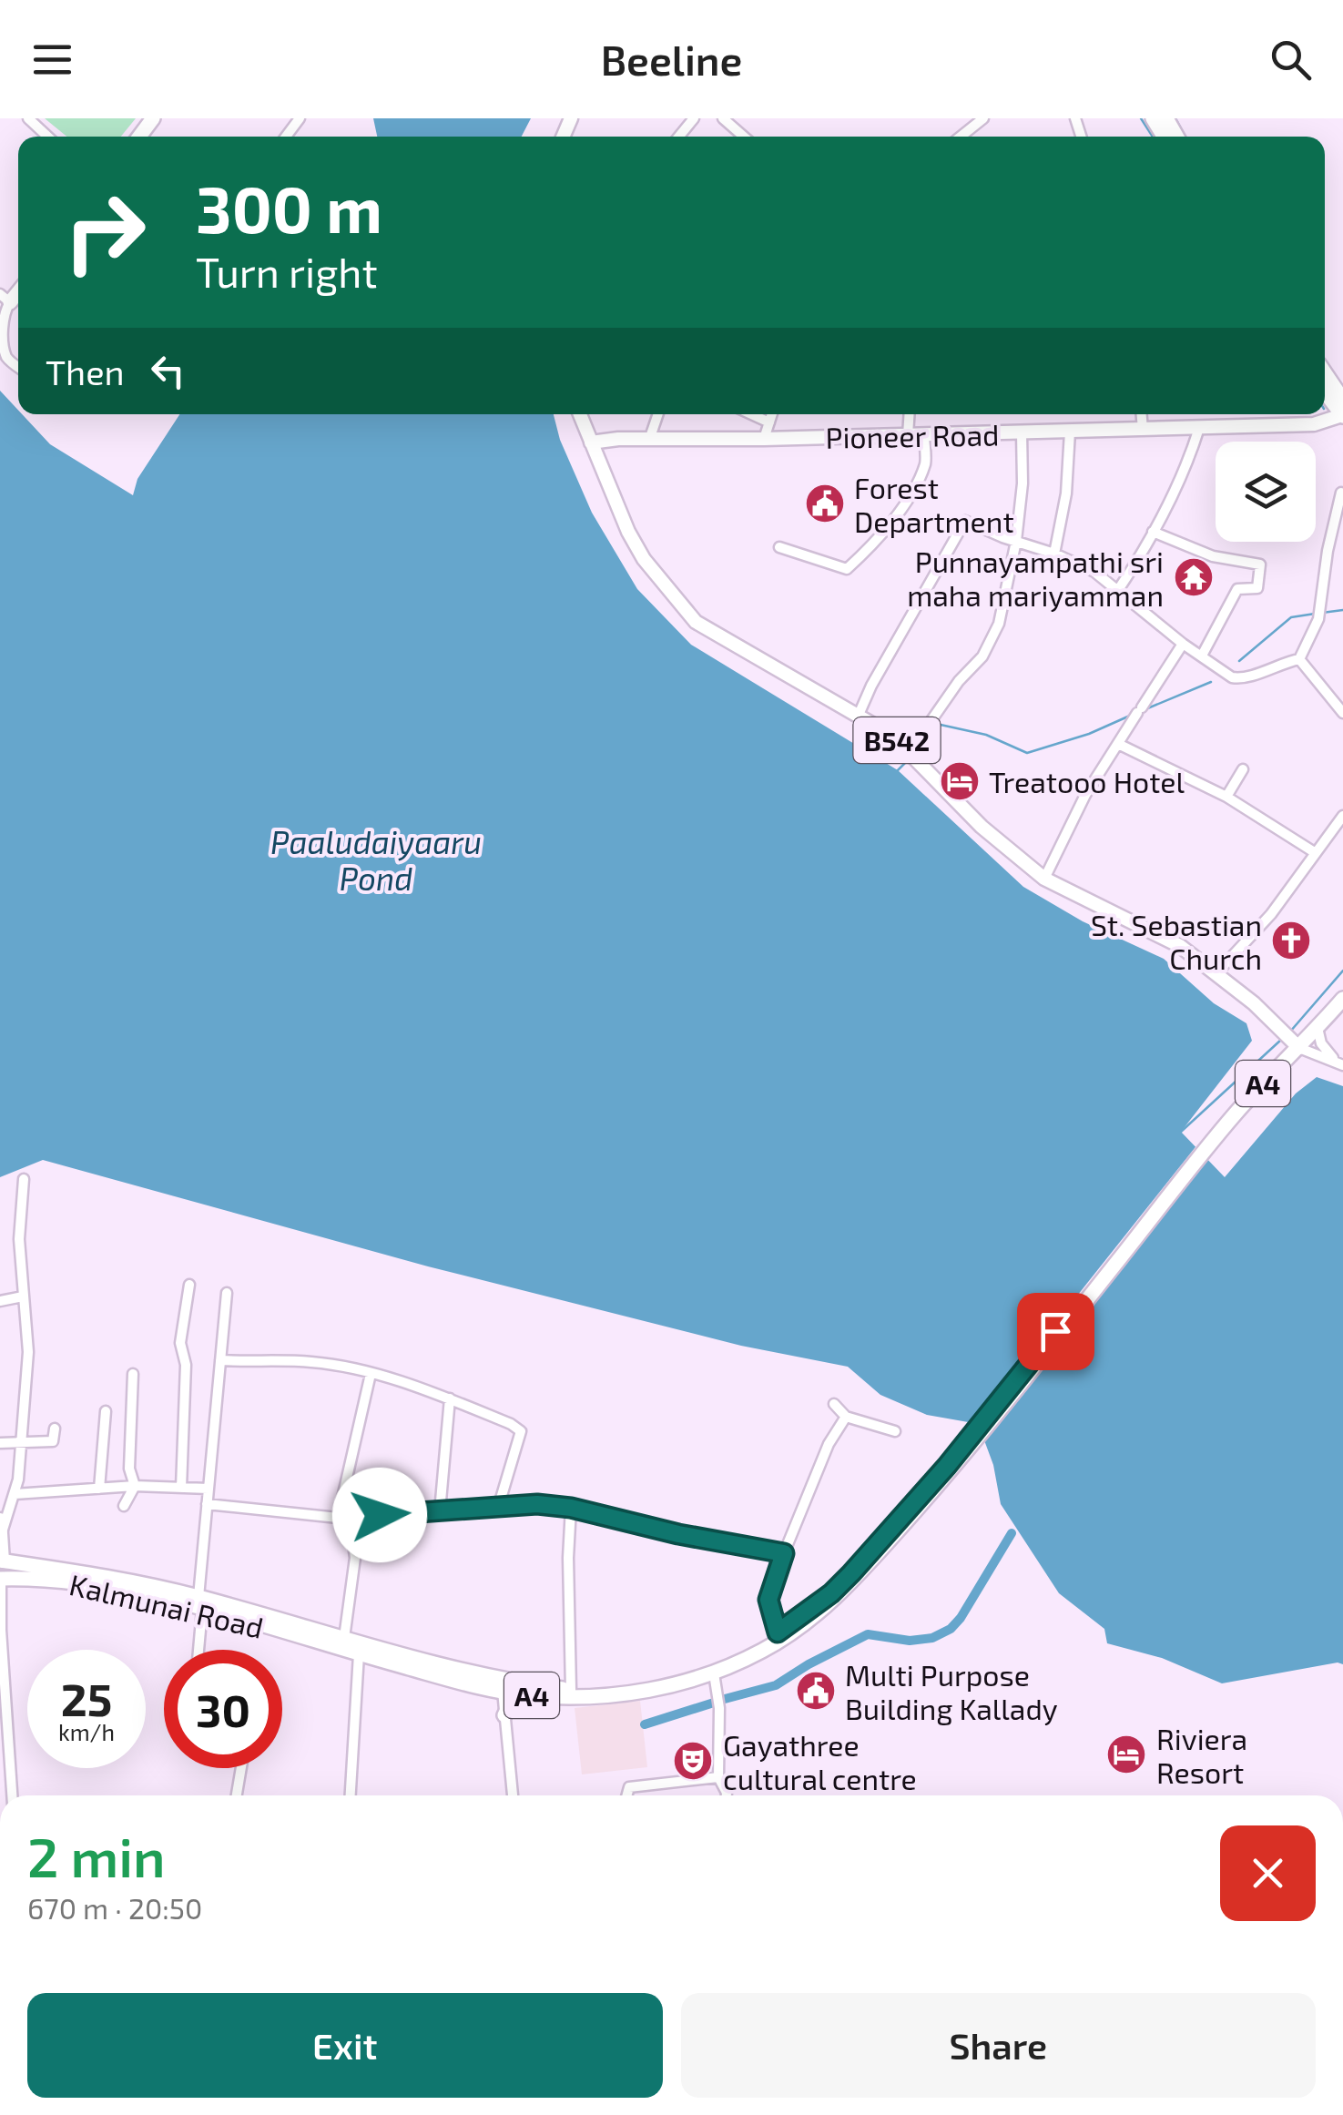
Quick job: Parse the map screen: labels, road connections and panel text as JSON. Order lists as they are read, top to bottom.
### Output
{
  "streets": {
    "highway": ["A4", "Kalmunai Road"],
    "main road": ["Pioneer Road", "B542"]
  },
  "crossings": [
    ["Pioneer Road", "B542"],
    ["B542", "A4"],
    ["A4", "Kalmunai Road"]
  ],
  "water": ["Paaludaiyaaru Pond"],
  "places": {
    "public building": ["Forest Department", "Multi Purpose Building Kallady"],
    "temple": ["Punnayampathi sri maha mariyamman"],
    "hotel": ["Treatooo Hotel", "Riviera Resort"],
    "church": ["St. Sebastian Church"],
    "theatre": ["Gayathree cultural centre"]
  },
  "page": {
    "header": "Beeline",
    "turn": ["300 m", "Turn right"],
    "then": "Then",
    "speed": "25 km/h",
    "limit": "30",
    "heading": ["2 min", "670 m · 20:50"],
    "buttons": ["Exit", "Share"]
  }
}
